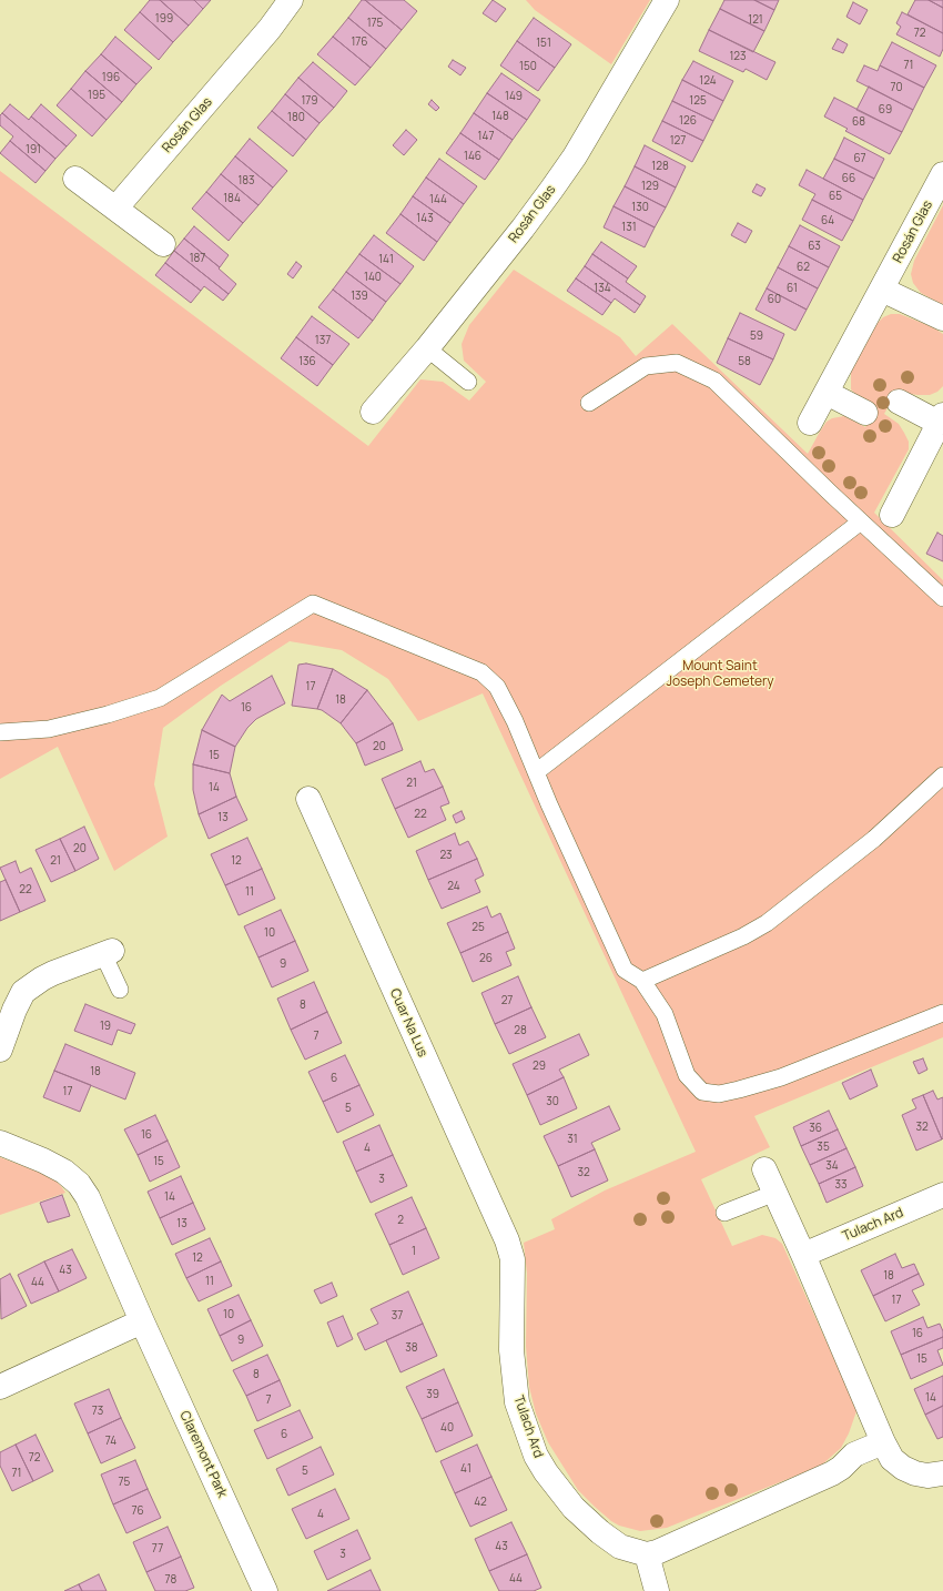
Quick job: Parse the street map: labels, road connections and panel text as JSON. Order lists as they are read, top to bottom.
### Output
{
  "streets": {
    "street": [
      "Rosán Glas",
      "Cuar Na Lus",
      "Tulach Ard",
      "Claremont Park"
    ]
  },
  "crossings": [
    ["Cuar Na Lus", "Tulach Ard"]
  ],
  "parks": ["Mount Saint Joseph Cemetery"],
  "house_numbers": [
    "199",
    "121",
    "175",
    "72",
    "176",
    "151",
    "123",
    "71",
    "150",
    "196",
    "124",
    "70",
    "195",
    "149",
    "179",
    "125",
    "69",
    "148",
    "180",
    "126",
    "68",
    "147",
    "127",
    "191",
    "146",
    "67",
    "128",
    "66",
    "183",
    "129",
    "65",
    "184",
    "144",
    "130",
    "143",
    "64",
    "131",
    "63",
    "187",
    "141",
    "62",
    "140",
    "134",
    "61",
    "139",
    "60",
    "59",
    "137",
    "136",
    "58",
    "17",
    "18",
    "16",
    "20",
    "15",
    "21",
    "14",
    "22",
    "13",
    "20",
    "23",
    "21",
    "12",
    "24",
    "22",
    "11",
    "25",
    "10",
    "26",
    "9",
    "27",
    "8",
    "19",
    "28",
    "7",
    "29",
    "18",
    "6",
    "17",
    "30",
    "5",
    "32",
    "36",
    "16",
    "31",
    "35",
    "4",
    "15",
    "34",
    "32",
    "3",
    "33",
    "14",
    "2",
    "13",
    "1",
    "12",
    "43",
    "18",
    "11",
    "44",
    "17",
    "10",
    "37",
    "16",
    "9",
    "38",
    "15",
    "8",
    "39",
    "14",
    "7",
    "73",
    "40",
    "6",
    "74",
    "72",
    "41",
    "5",
    "71",
    "75",
    "42",
    "76",
    "4",
    "43",
    "77",
    "3",
    "44",
    "78"
  ]
}
